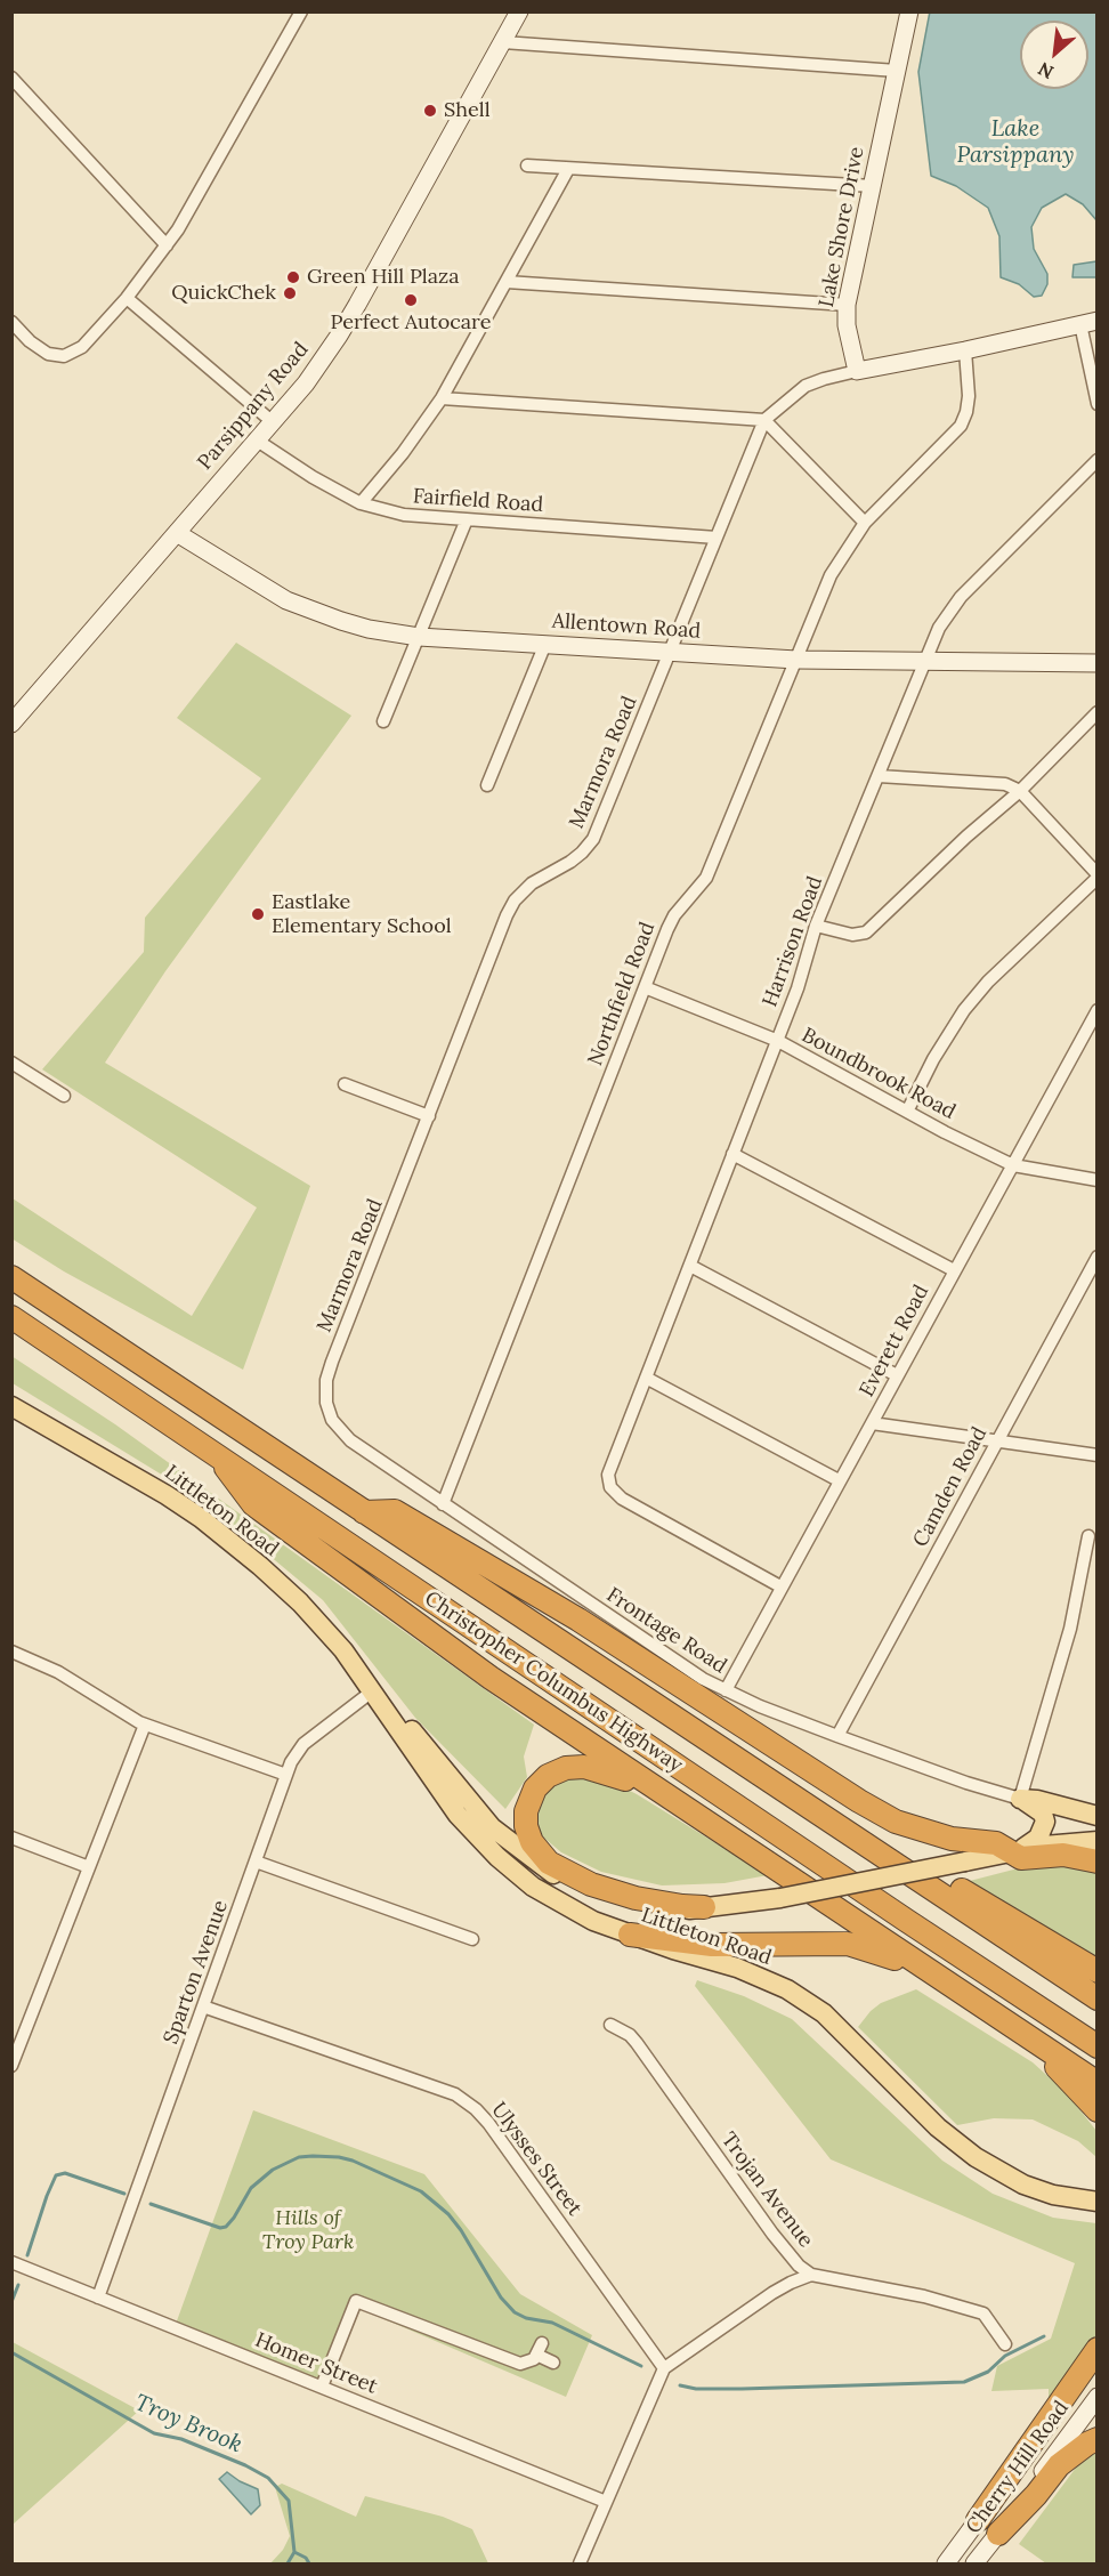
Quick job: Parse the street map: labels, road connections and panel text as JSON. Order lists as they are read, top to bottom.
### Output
{
  "streets": {
    "highway": ["Christopher Columbus Highway"],
    "main road": ["Littleton Road"],
    "street": [
      "Lake Shore Drive",
      "Parsippany Road",
      "Fairfield Road",
      "Allentown Road",
      "Marmora Road",
      "Harrison Road",
      "Northfield Road",
      "Boundbrook Road",
      "Everett Road",
      "Camden Road",
      "Frontage Road",
      "Sparton Avenue",
      "Ulysses Street",
      "Trojan Avenue",
      "Homer Street",
      "Cherry Hill Road"
    ]
  },
  "crossings": [
    ["Lake Shore Drive", "Marmora Road"],
    ["Parsippany Road", "Fairfield Road"],
    ["Parsippany Road", "Allentown Road"],
    ["Fairfield Road", "Marmora Road"],
    ["Allentown Road", "Marmora Road"],
    ["Allentown Road", "Harrison Road"],
    ["Allentown Road", "Northfield Road"],
    ["Marmora Road", "Frontage Road"],
    ["Harrison Road", "Boundbrook Road"],
    ["Harrison Road", "Everett Road"],
    ["Northfield Road", "Boundbrook Road"],
    ["Northfield Road", "Frontage Road"],
    ["Boundbrook Road", "Everett Road"],
    ["Everett Road", "Frontage Road"],
    ["Camden Road", "Frontage Road"],
    ["Littleton Road", "Sparton Avenue"],
    ["Sparton Avenue", "Ulysses Street"],
    ["Sparton Avenue", "Homer Street"]
  ],
  "water": ["Lake Parsippany", "Troy Brook"],
  "parks": ["Hills of Troy Park"],
  "places": [
    "Shell",
    "Green Hill Plaza",
    "QuickChek",
    "Perfect Autocare",
    "Eastlake Elementary School"
  ],
  "north": "bottom left"
}
